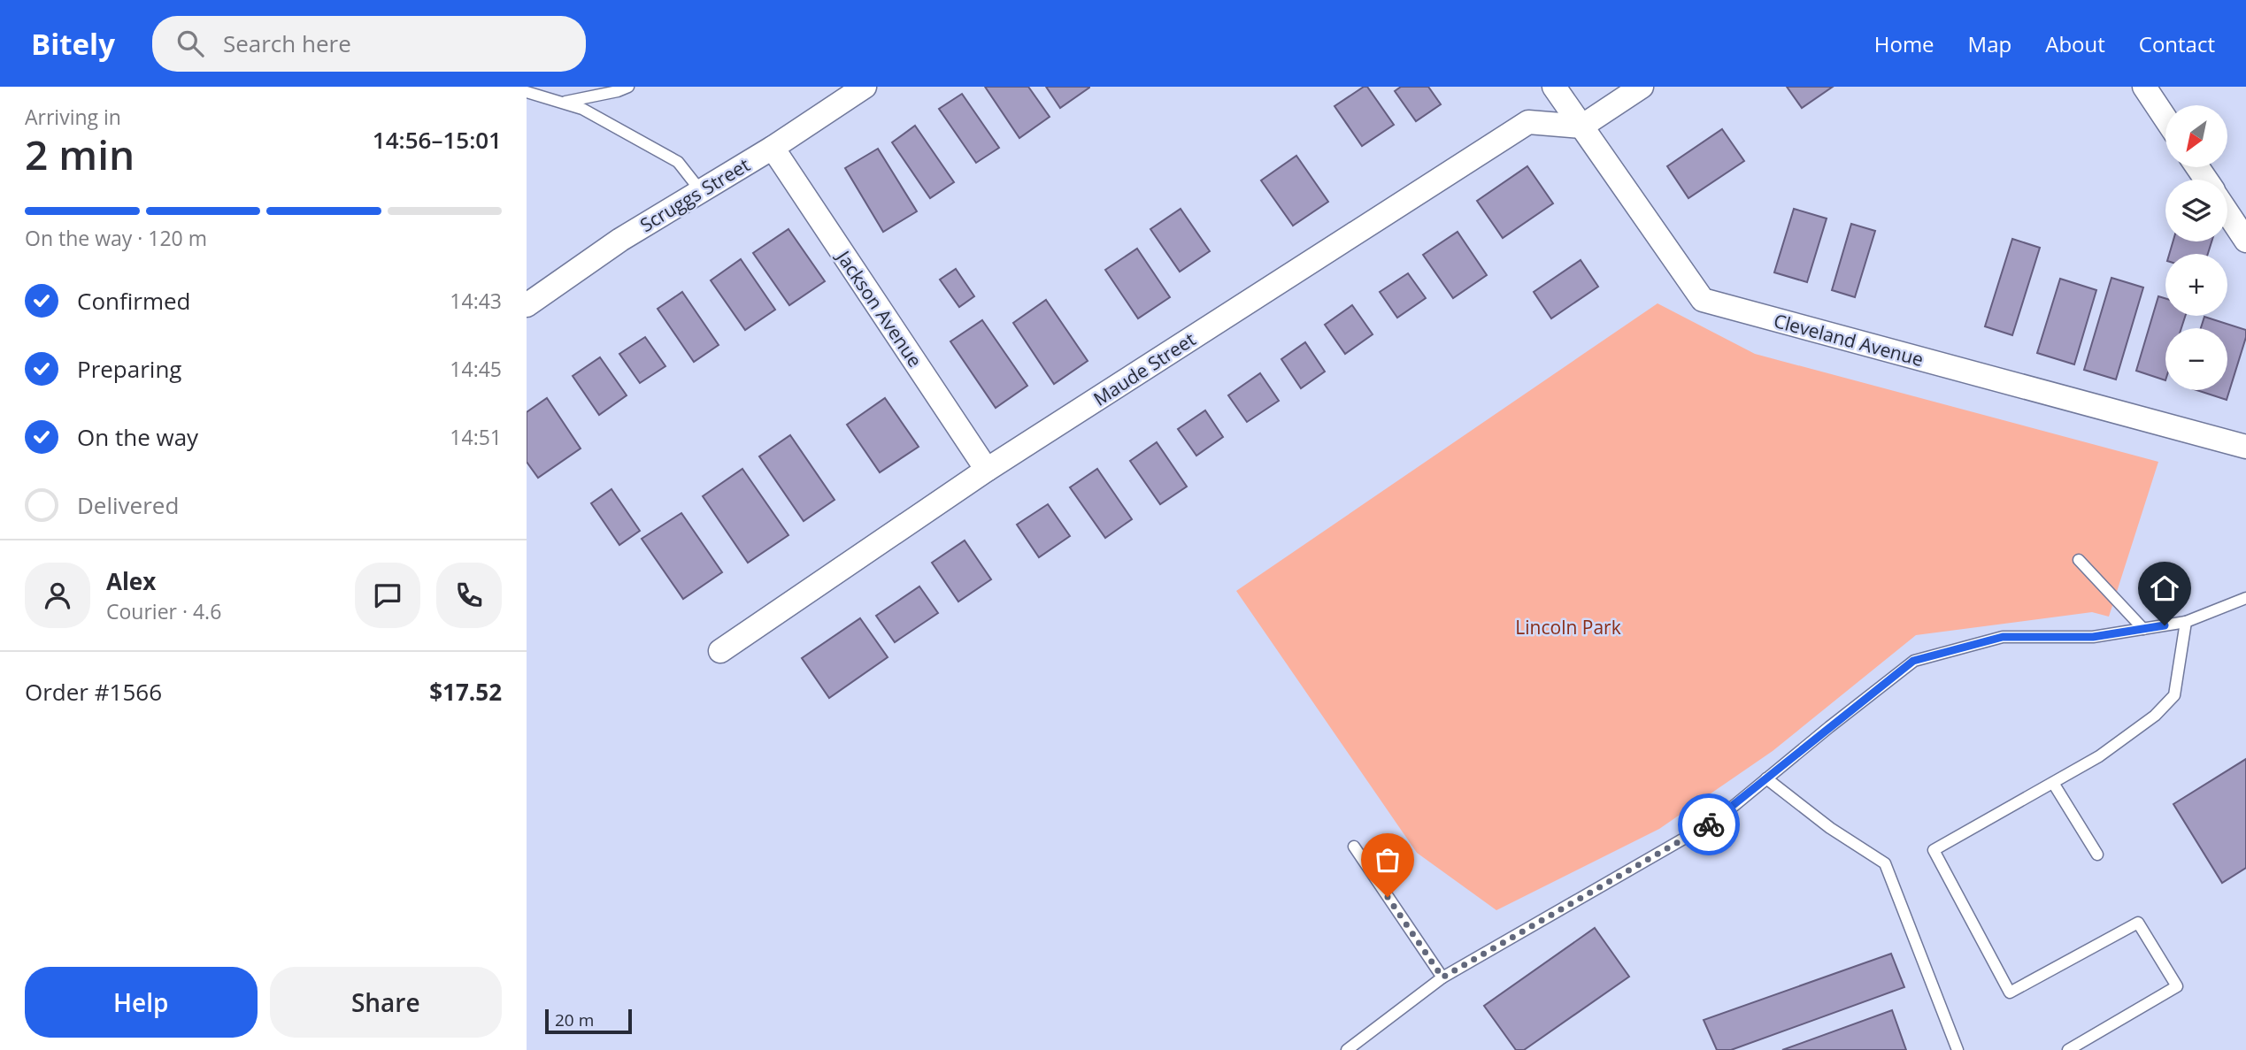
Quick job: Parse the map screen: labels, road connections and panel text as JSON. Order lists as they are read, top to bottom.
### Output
{
  "streets": {
    "street": [
      "Scruggs Street",
      "Jackson Avenue",
      "Cleveland Avenue",
      "Maude Street"
    ]
  },
  "crossings": [
    ["Scruggs Street", "Jackson Avenue"],
    ["Jackson Avenue", "Maude Street"],
    ["Cleveland Avenue", "Maude Street"]
  ],
  "parks": ["Lincoln Park"],
  "scale_bar": "20 m",
  "north": "bottom left",
  "page": {
    "header": "Bitely",
    "search": "Search here",
    "nav": [
      "Home",
      "Map",
      "About",
      "Contact"
    ],
    "heading": ["2 min", "Arriving in", "14:56–15:01"],
    "panel": [
      "Alex",
      "Courier · 4.6",
      "Order #1566",
      "$17.52"
    ],
    "map_buttons": ["+", "−"],
    "bar": "On the way · 120 m",
    "list": [
      ["Confirmed", "14:43"],
      ["Preparing", "14:45"],
      ["On the way", "14:51"],
      "Delivered"
    ],
    "buttons": ["Help", "Share"],
    "scale": "20 m"
  }
}
